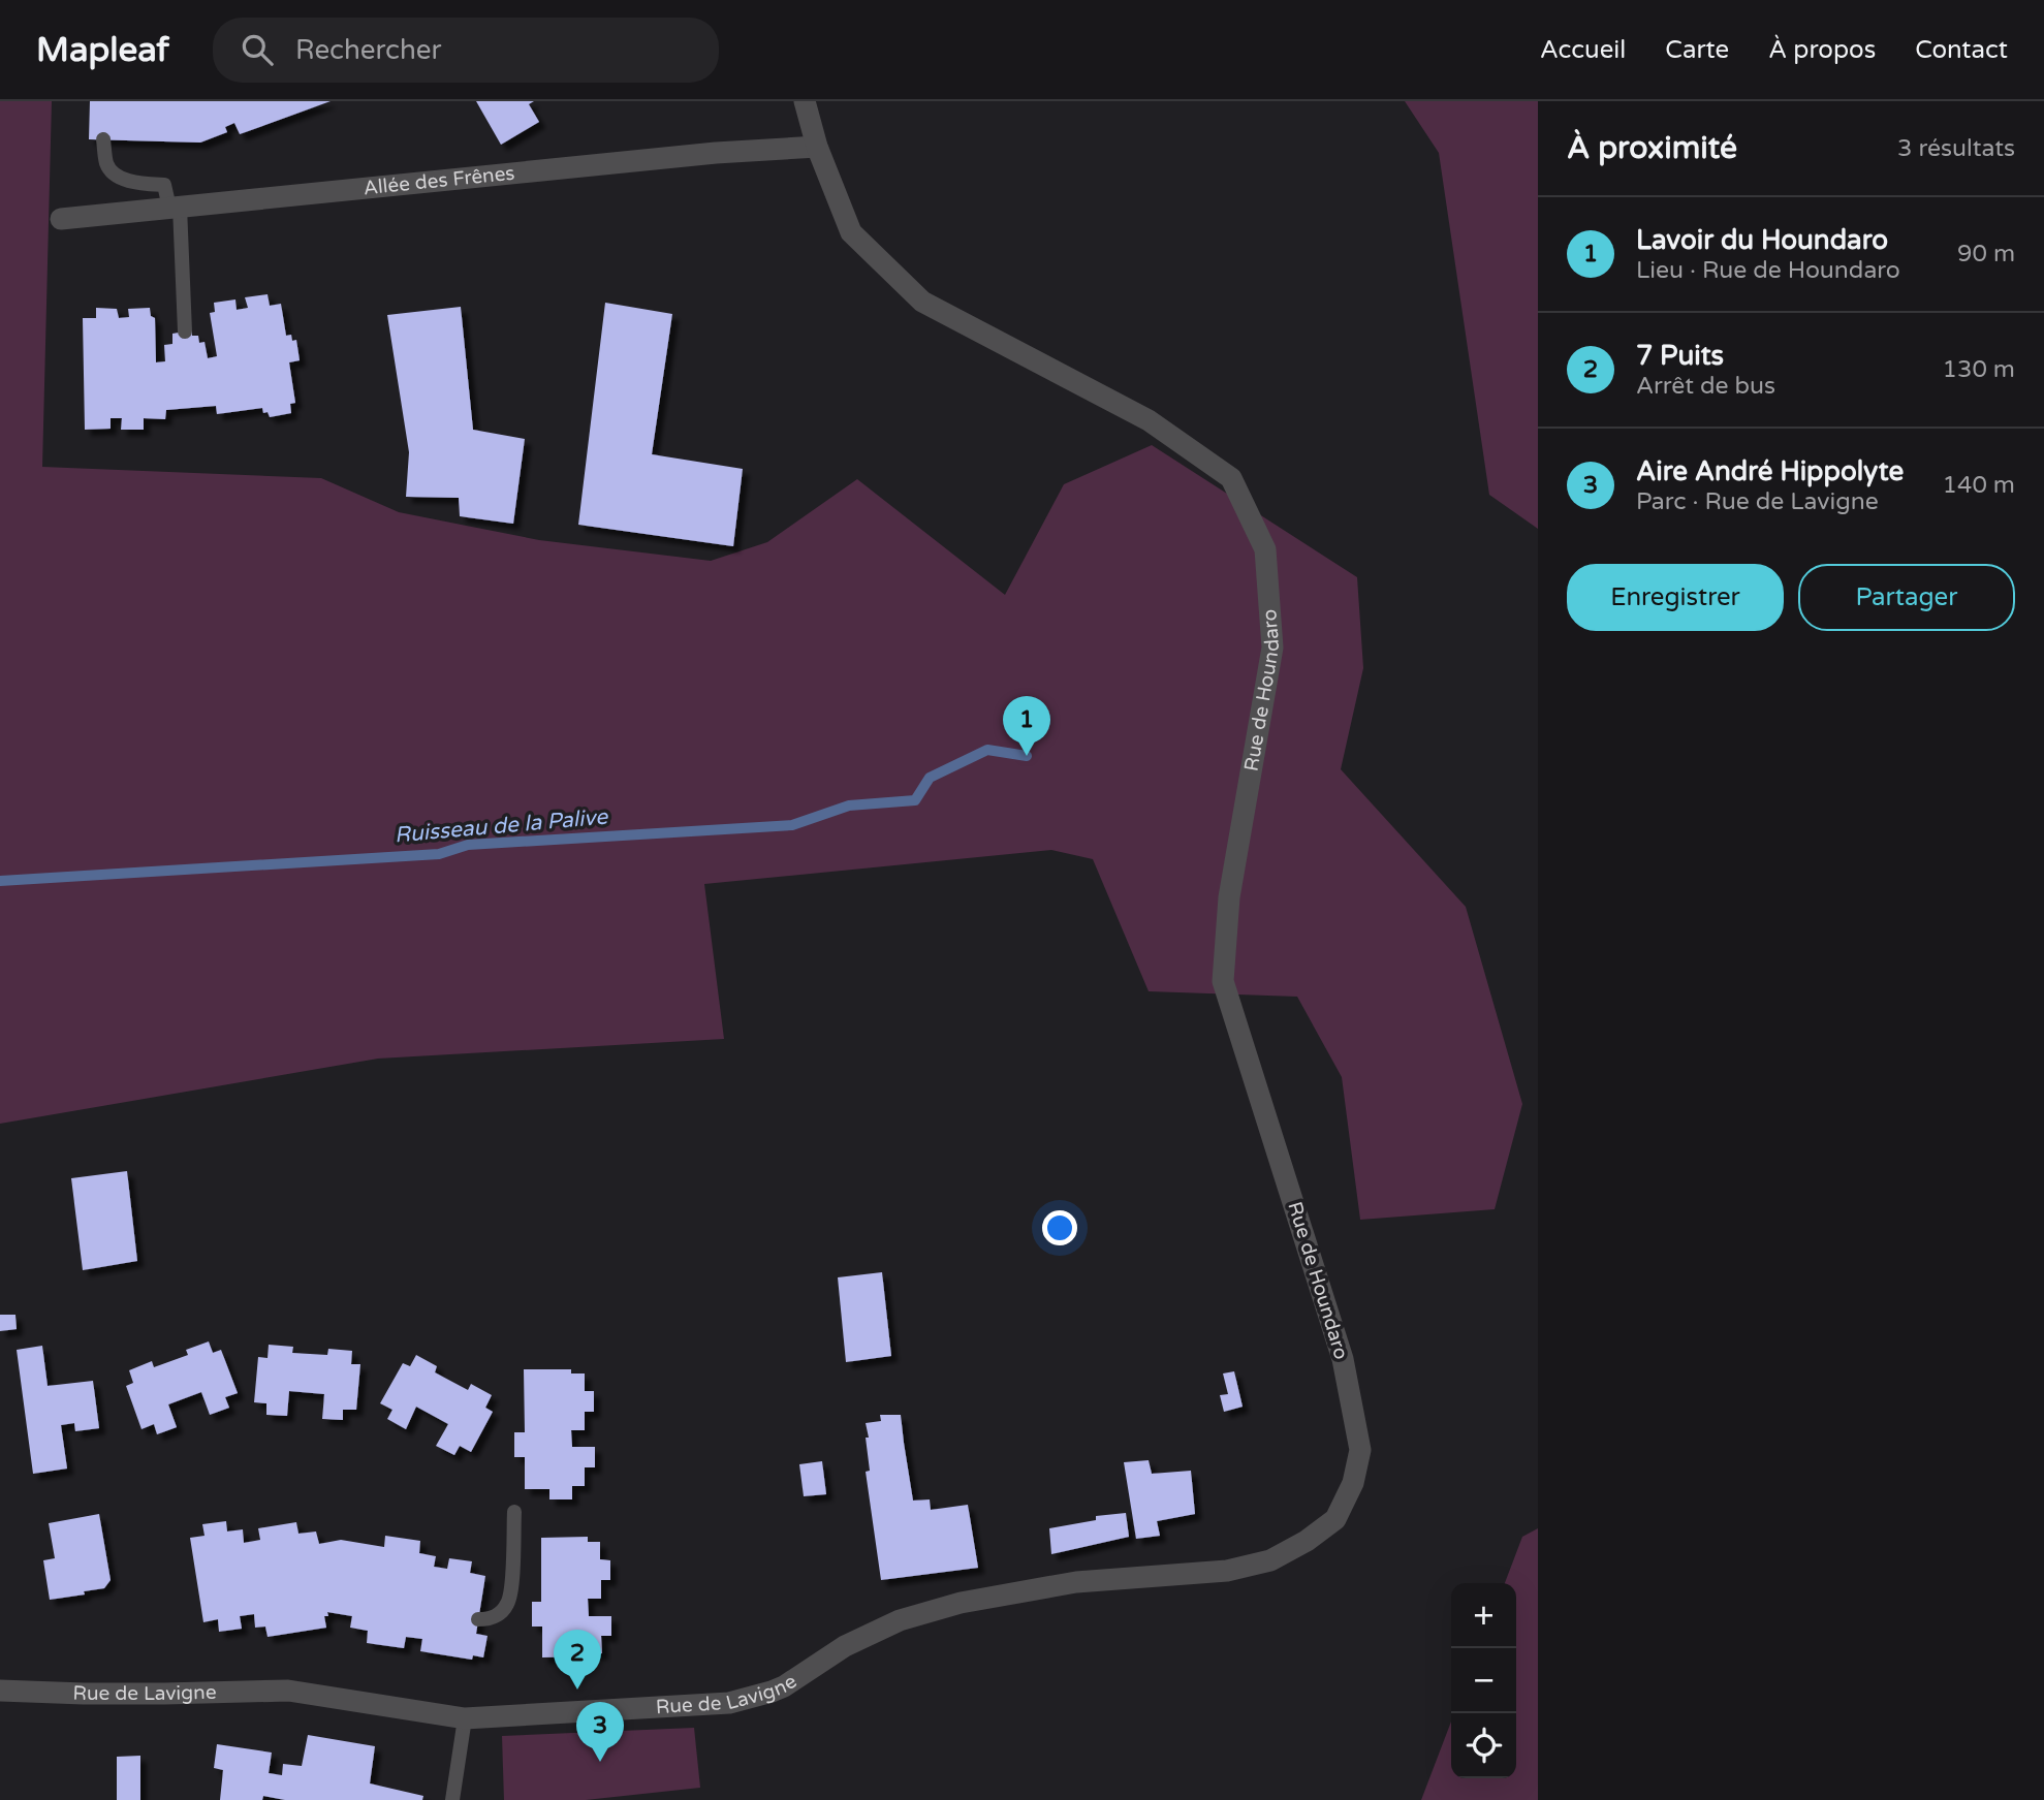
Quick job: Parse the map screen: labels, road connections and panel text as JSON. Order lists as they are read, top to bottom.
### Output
{
  "streets": {
    "street": ["Allée des Frênes", "Rue de Houndaro", "Rue de Lavigne"]
  },
  "crossings": [
    ["Allée des Frênes", "Rue de Houndaro"],
    ["Rue de Houndaro", "Rue de Lavigne"]
  ],
  "water": ["Ruisseau de la Palive"],
  "page": {
    "header": "Mapleaf",
    "search": "Rechercher",
    "nav": [
      "Accueil",
      "Carte",
      "À propos",
      "Contact"
    ],
    "heading": ["À proximité", "3 résultats"],
    "list": [
      {
        "mark": "1",
        "name": "Lavoir du Houndaro",
        "note": "Lieu · Rue de Houndaro",
        "value": "90 m"
      },
      {
        "mark": "2",
        "name": "7 Puits",
        "note": "Arrêt de bus",
        "value": "130 m"
      },
      {
        "mark": "3",
        "name": "Aire André Hippolyte",
        "note": "Parc · Rue de Lavigne",
        "value": "140 m"
      }
    ],
    "buttons": ["Enregistrer", "Partager"],
    "pins": ["1", "2", "3"],
    "map_buttons": ["+", "−"]
  }
}
